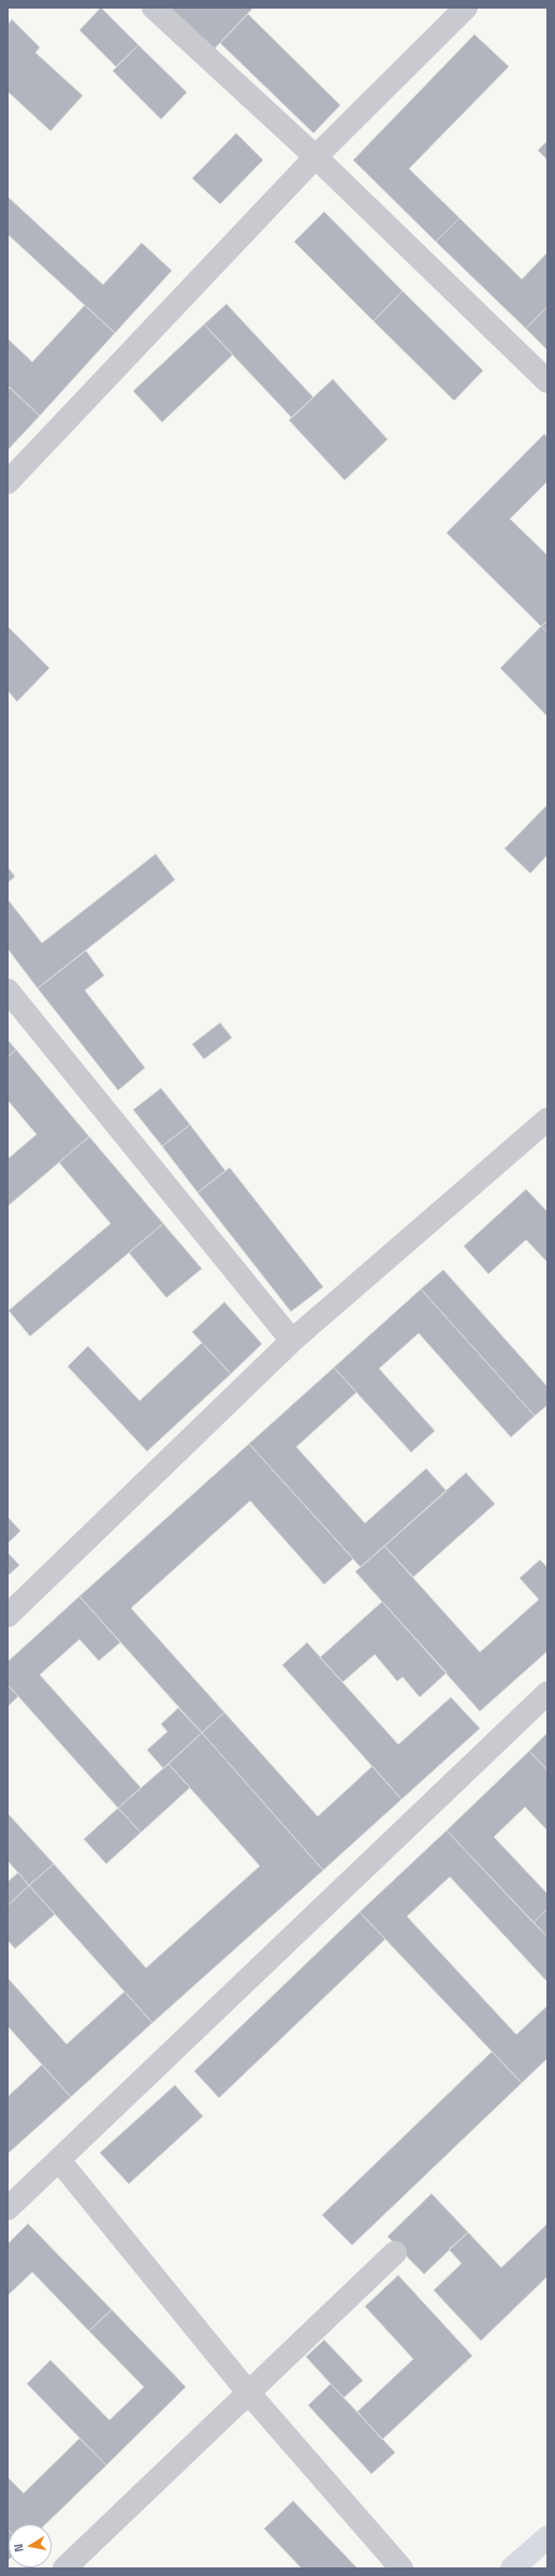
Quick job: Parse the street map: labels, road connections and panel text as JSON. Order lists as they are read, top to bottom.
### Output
{
  "north": "left"
}
